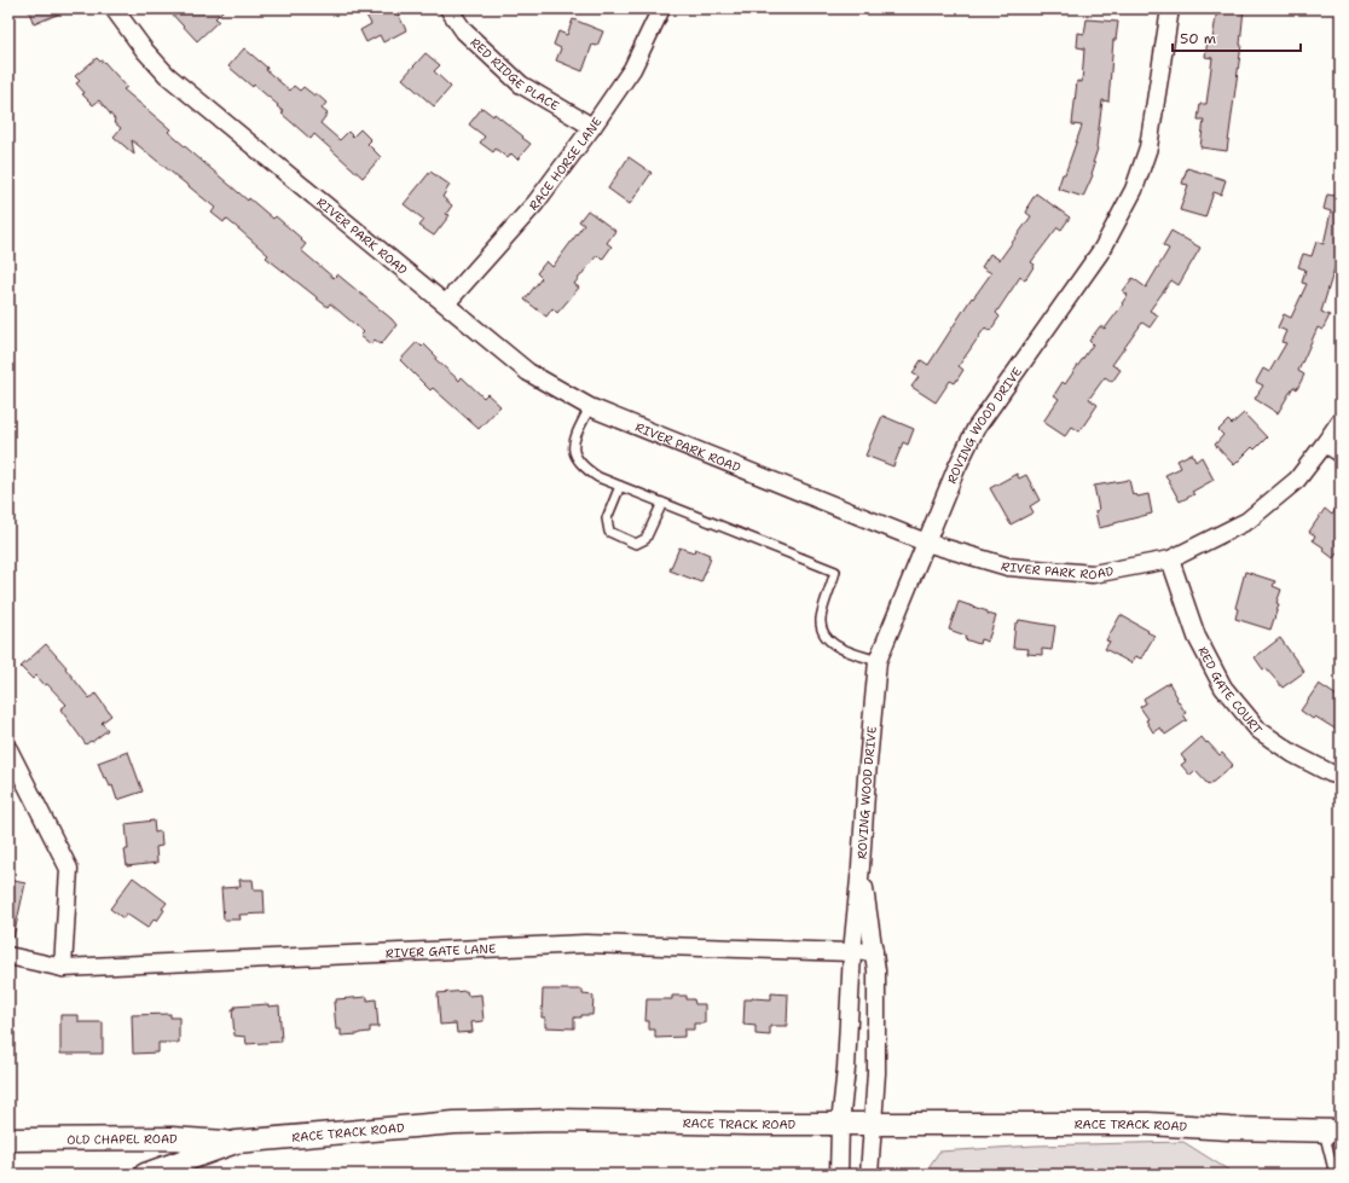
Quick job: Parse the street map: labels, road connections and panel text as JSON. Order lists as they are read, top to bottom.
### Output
{
  "streets": {
    "street": [
      "RED RIDGE PLACE",
      "RACE HORSE LANE",
      "RIVER PARK ROAD",
      "ROVING WOOD DRIVE",
      "RED GATE COURT",
      "RIVER GATE LANE",
      "RACE TRACK ROAD",
      "OLD CHAPEL ROAD"
    ]
  },
  "crossings": [
    ["RED RIDGE PLACE", "RACE HORSE LANE"],
    ["RACE HORSE LANE", "RIVER PARK ROAD"],
    ["RIVER PARK ROAD", "ROVING WOOD DRIVE"],
    ["RIVER PARK ROAD", "RED GATE COURT"],
    ["ROVING WOOD DRIVE", "RIVER GATE LANE"],
    ["ROVING WOOD DRIVE", "RACE TRACK ROAD"],
    ["RACE TRACK ROAD", "OLD CHAPEL ROAD"]
  ],
  "scale_bar": "50 m"
}
